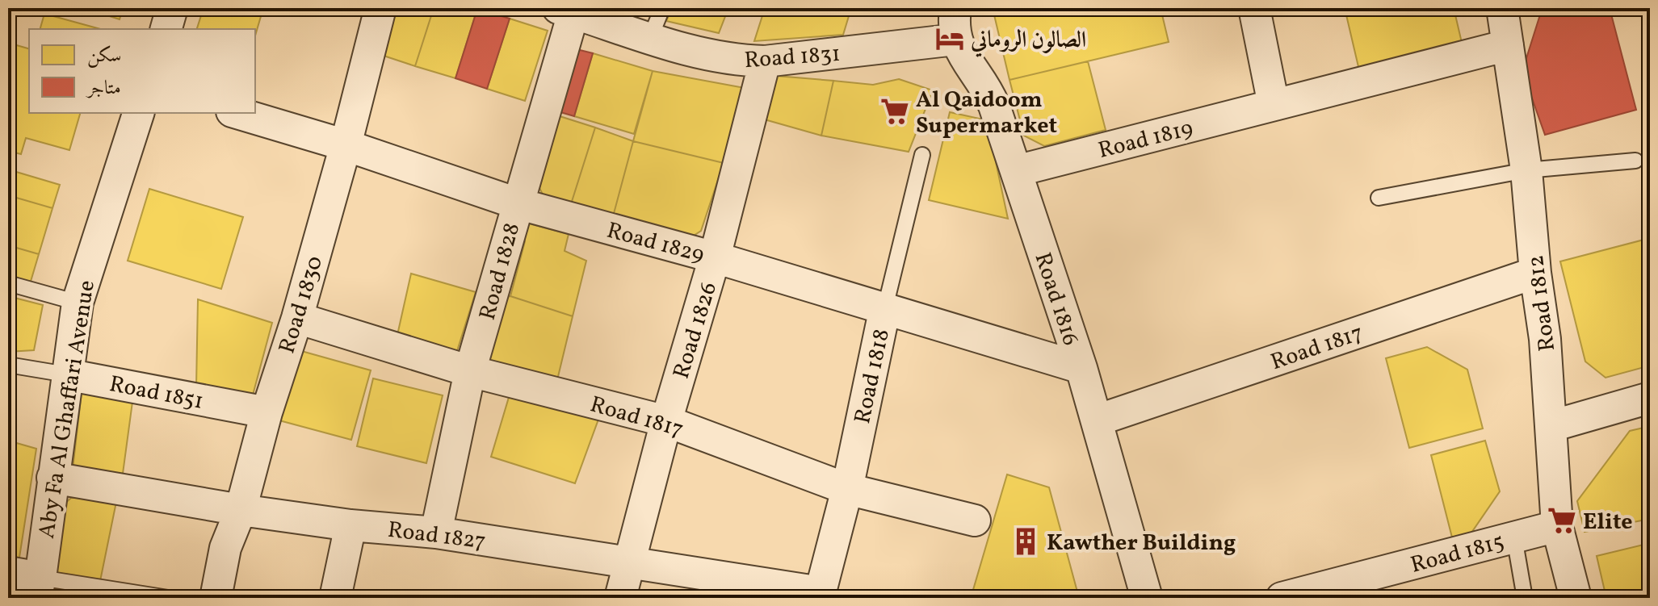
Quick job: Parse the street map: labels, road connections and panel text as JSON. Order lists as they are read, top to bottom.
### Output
{
  "streets": {
    "street": [
      "Road 1831",
      "Road 1819",
      "Road 1829",
      "Road 1828",
      "Road 1816",
      "Road 1812",
      "Road 1830",
      "Road 1826",
      "Road 1817",
      "Road 1818",
      "Road 1851",
      "Aby Fa Al Ghaffari Avenue",
      "Road 1827",
      "Road 1815"
    ]
  },
  "crossings": [
    ["Road 1831", "Road 1828"],
    ["Road 1831", "Road 1816"],
    ["Road 1831", "Road 1826"],
    ["Road 1819", "Road 1816"],
    ["Road 1819", "Road 1812"],
    ["Road 1829", "Road 1828"],
    ["Road 1829", "Road 1816"],
    ["Road 1829", "Road 1830"],
    ["Road 1829", "Road 1826"],
    ["Road 1829", "Road 1818"],
    ["Road 1828", "Road 1817"],
    ["Road 1828", "Road 1827"],
    ["Road 1816", "Road 1817"],
    ["Road 1812", "Road 1817"],
    ["Road 1812", "Road 1815"],
    ["Road 1830", "Road 1817"],
    ["Road 1830", "Road 1851"],
    ["Road 1830", "Road 1827"],
    ["Road 1826", "Road 1817"],
    ["Road 1826", "Road 1827"],
    ["Road 1817", "Road 1818"],
    ["Road 1818", "Road 1827"],
    ["Road 1851", "Aby Fa Al Ghaffari Avenue"],
    ["Aby Fa Al Ghaffari Avenue", "Road 1827"]
  ],
  "places": {
    "hotel": ["الصالون الروماني"],
    "supermarket": ["Al Qaidoom Supermarket", "Elite"],
    "building": ["Kawther Building"]
  },
  "legend": ["سكن", "متاجر"]
}
